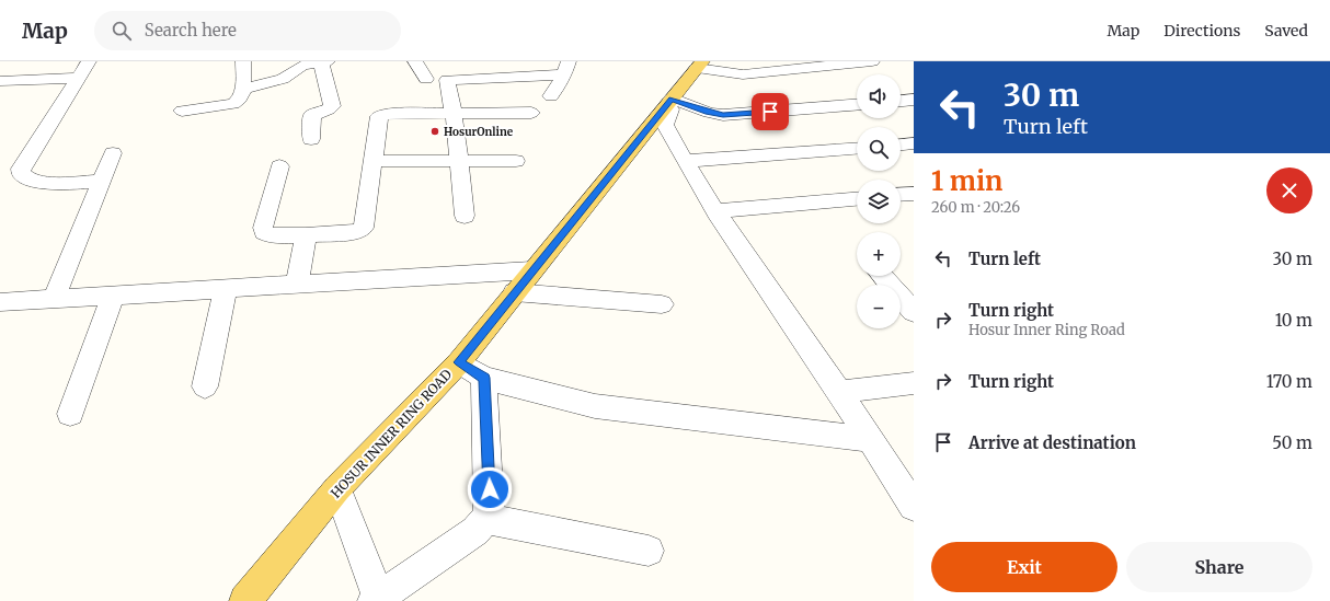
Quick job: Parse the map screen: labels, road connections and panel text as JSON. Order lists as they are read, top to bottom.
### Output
{
  "streets": {
    "main road": ["HOSUR INNER RING ROAD"]
  },
  "places": ["HosurOnline"],
  "page": {
    "header": "Map",
    "search": "Search here",
    "nav": ["Map", "Directions", "Saved"],
    "turn": ["30 m", "Turn left"],
    "map_buttons": ["+", "−"],
    "heading": ["1 min", "260 m · 20:26"],
    "list": [
      {
        "name": "Turn left",
        "value": "30 m"
      },
      {
        "name": "Turn right",
        "note": "Hosur Inner Ring Road",
        "value": "10 m"
      },
      {
        "name": "Turn right",
        "value": "170 m"
      },
      {
        "name": "Arrive at destination",
        "value": "50 m"
      }
    ],
    "buttons": ["Exit", "Share"]
  }
}
